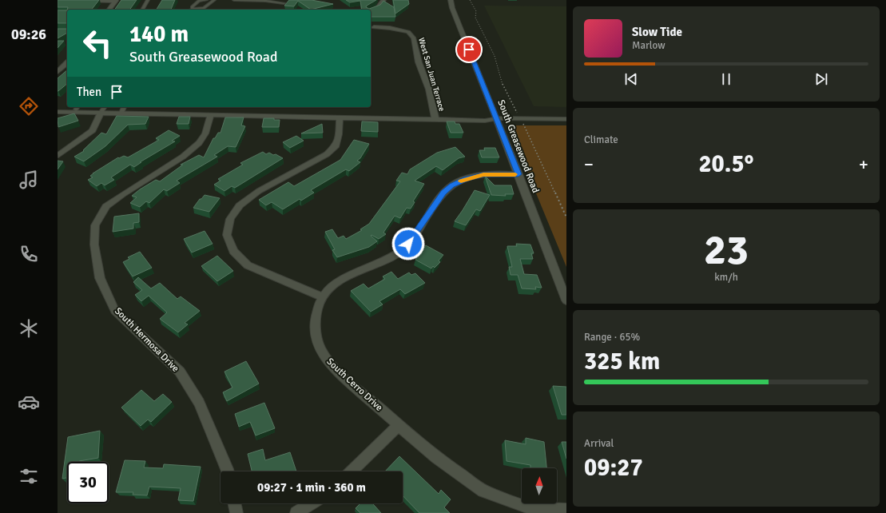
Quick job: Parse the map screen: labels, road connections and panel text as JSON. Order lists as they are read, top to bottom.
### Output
{
  "streets": {
    "street": [
      "West San Juan Terrace",
      "South Greasewood Road",
      "South Hermosa Drive",
      "South Cerro Drive"
    ]
  },
  "crossings": [
    ["West San Juan Terrace", "South Greasewood Road"],
    ["West San Juan Terrace", "South Hermosa Drive"],
    ["South Greasewood Road", "South Cerro Drive"]
  ],
  "north": "top",
  "page": {
    "tabs": "09:26",
    "turn": ["140 m", "South Greasewood Road"],
    "song": ["Slow Tide", "Marlow"],
    "then": "Then",
    "tile": [
      "Climate",
      ["23", "km/h"],
      ["Range · 65%", "325 km"],
      ["Arrival", "09:27"]
    ],
    "heat": ["−", "20.5°", "+"],
    "limit": "30",
    "trip": "09:27 · 1 min · 360 m"
  }
}
